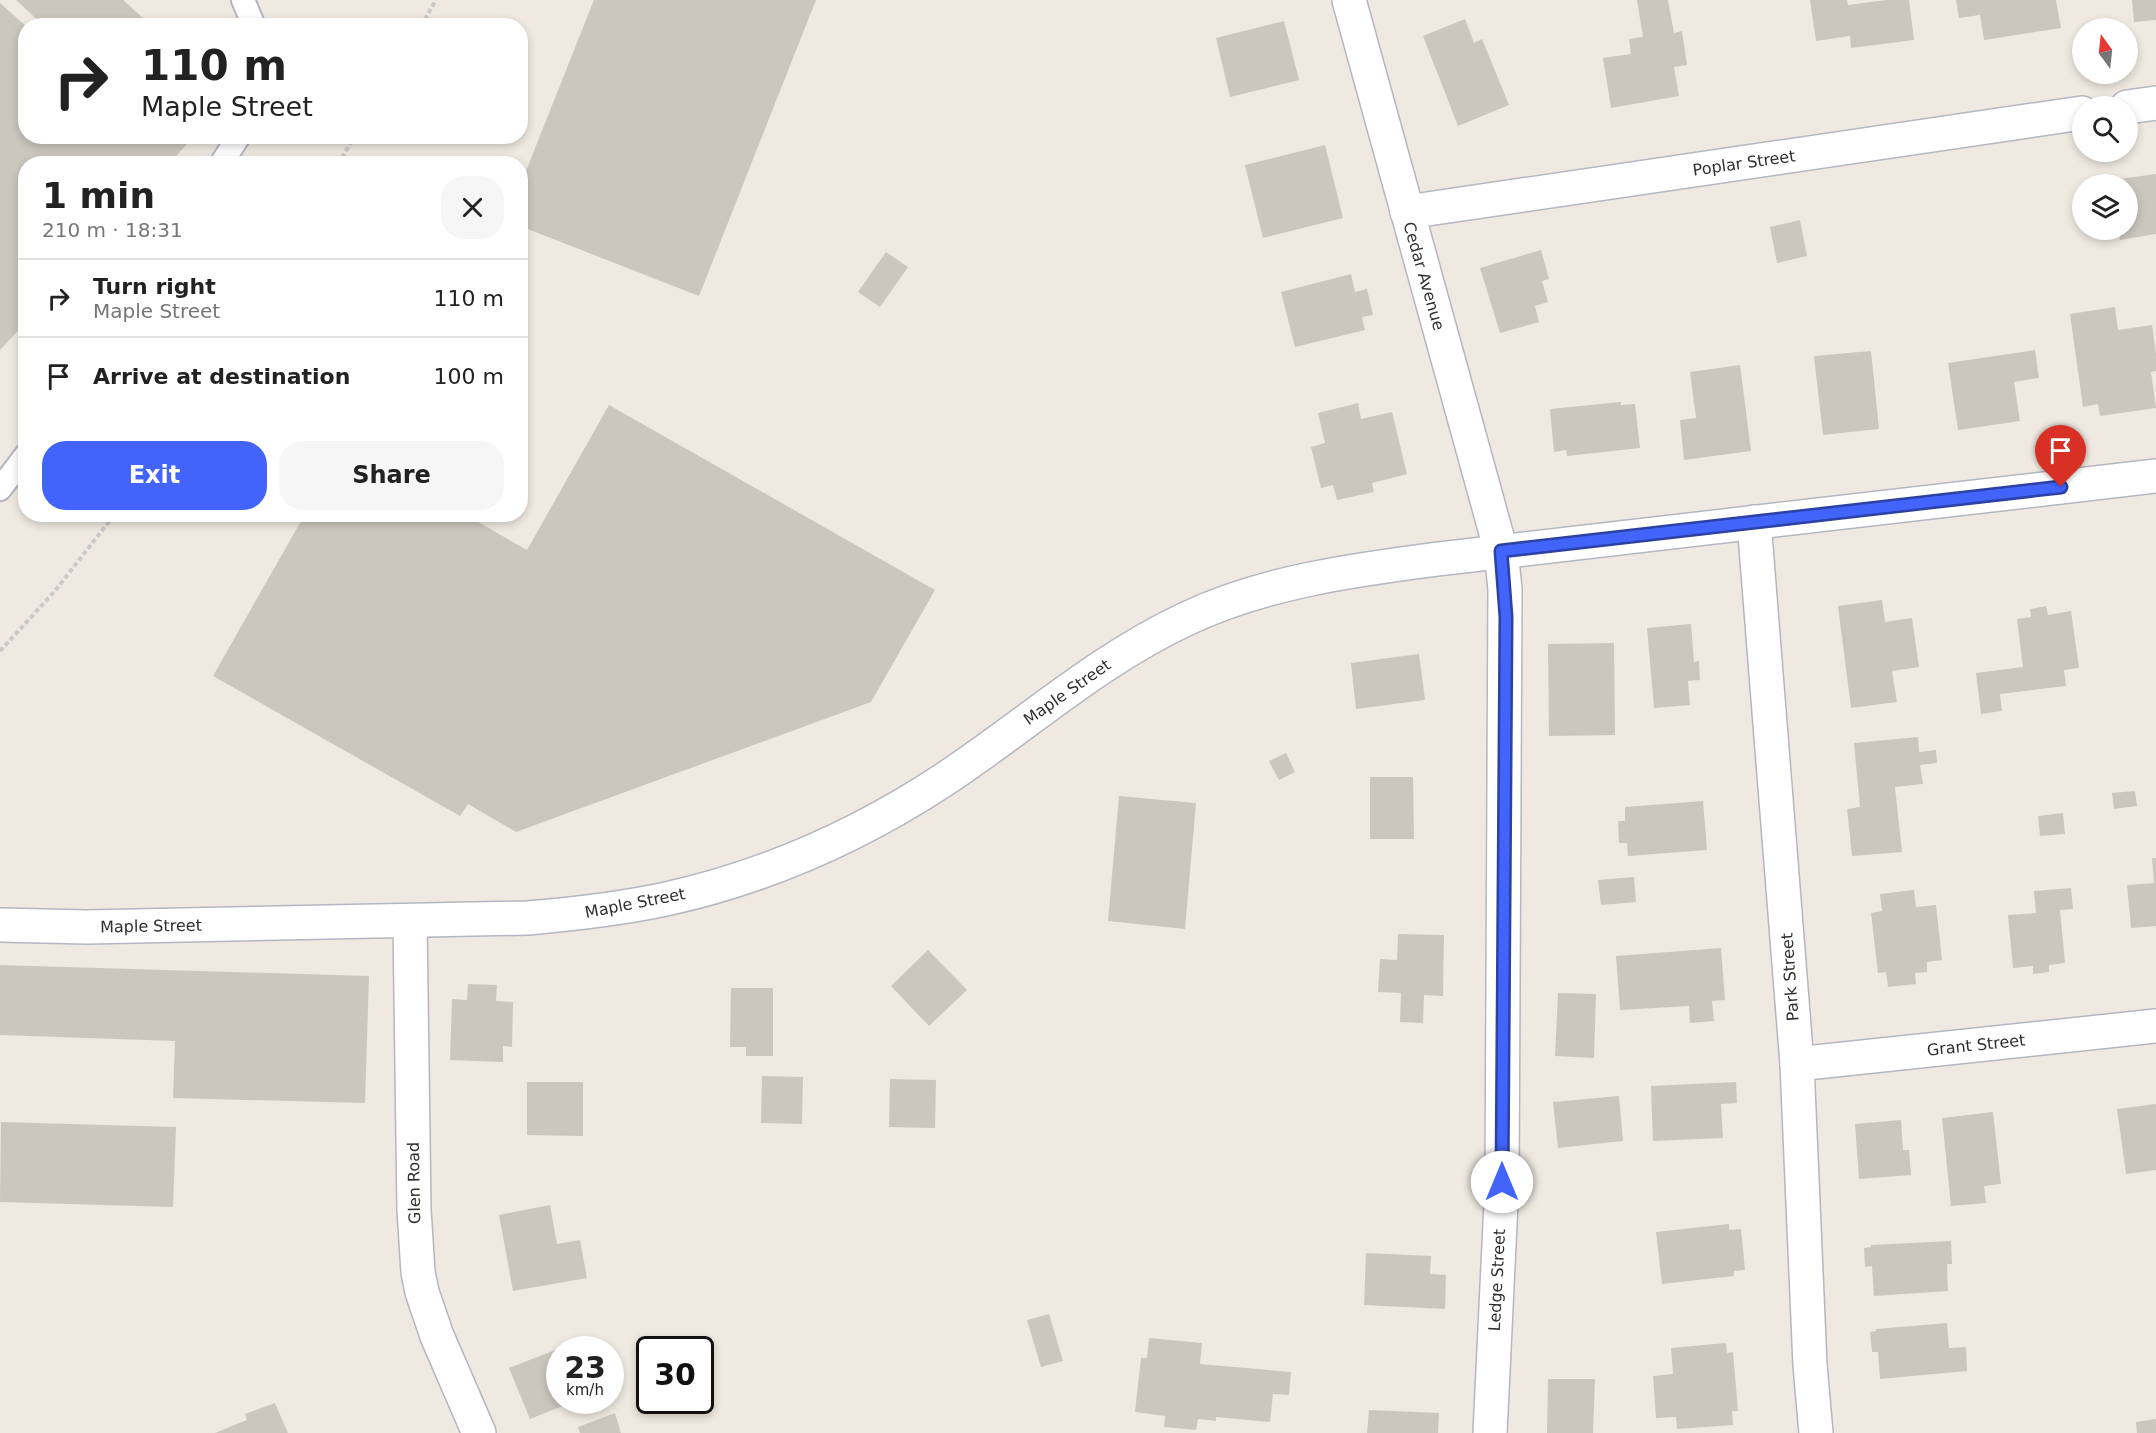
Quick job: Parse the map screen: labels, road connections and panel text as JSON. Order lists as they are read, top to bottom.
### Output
{
  "streets": {
    "street": [
      "Poplar Street",
      "Cedar Avenue",
      "Maple Street",
      "Park Street",
      "Grant Street",
      "Glen Road",
      "Ledge Street"
    ]
  },
  "crossings": [
    ["Poplar Street", "Cedar Avenue"],
    ["Cedar Avenue", "Maple Street"],
    ["Cedar Avenue", "Ledge Street"],
    ["Maple Street", "Park Street"],
    ["Maple Street", "Glen Road"],
    ["Maple Street", "Ledge Street"],
    ["Park Street", "Grant Street"]
  ],
  "north": "top",
  "page": {
    "turn": ["110 m", "Maple Street"],
    "heading": ["1 min", "210 m · 18:31"],
    "list": [
      {
        "name": "Turn right",
        "note": "Maple Street",
        "value": "110 m"
      },
      {
        "name": "Arrive at destination",
        "value": "100 m"
      }
    ],
    "buttons": ["Exit", "Share"],
    "speed": "23 km/h",
    "limit": "30"
  }
}
